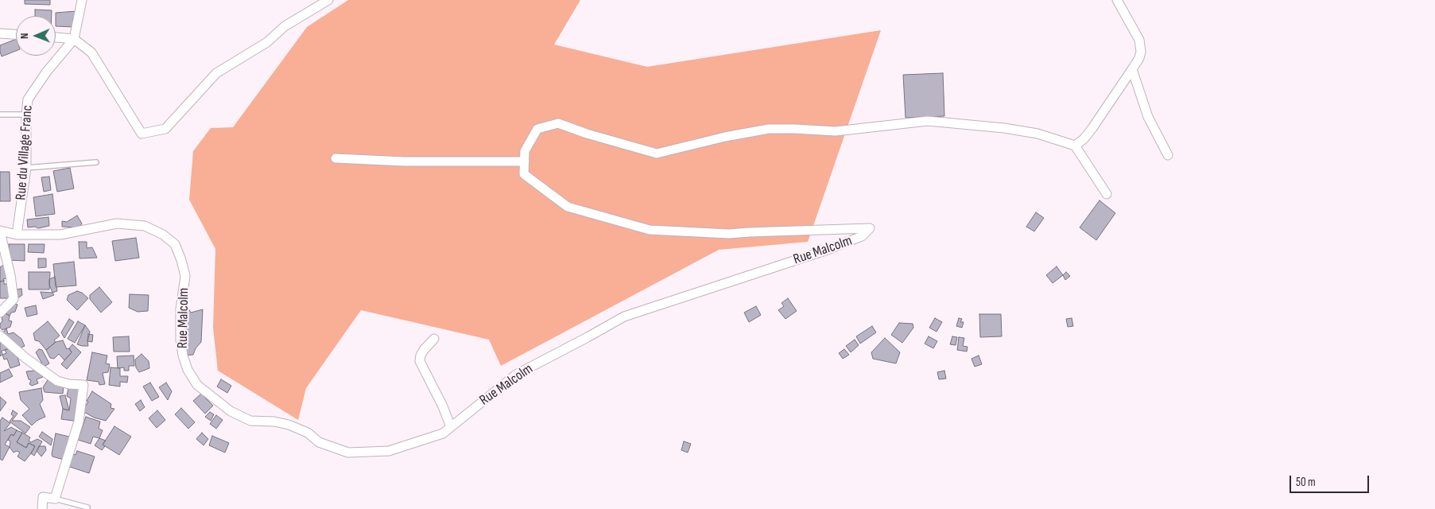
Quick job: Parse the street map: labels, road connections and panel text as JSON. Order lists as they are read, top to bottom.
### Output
{
  "streets": {
    "street": ["Rue du Village Franc", "Rue Malcolm"]
  },
  "crossings": [
    ["Rue du Village Franc", "Rue Malcolm"]
  ],
  "scale_bar": "50 m",
  "north": "left"
}
